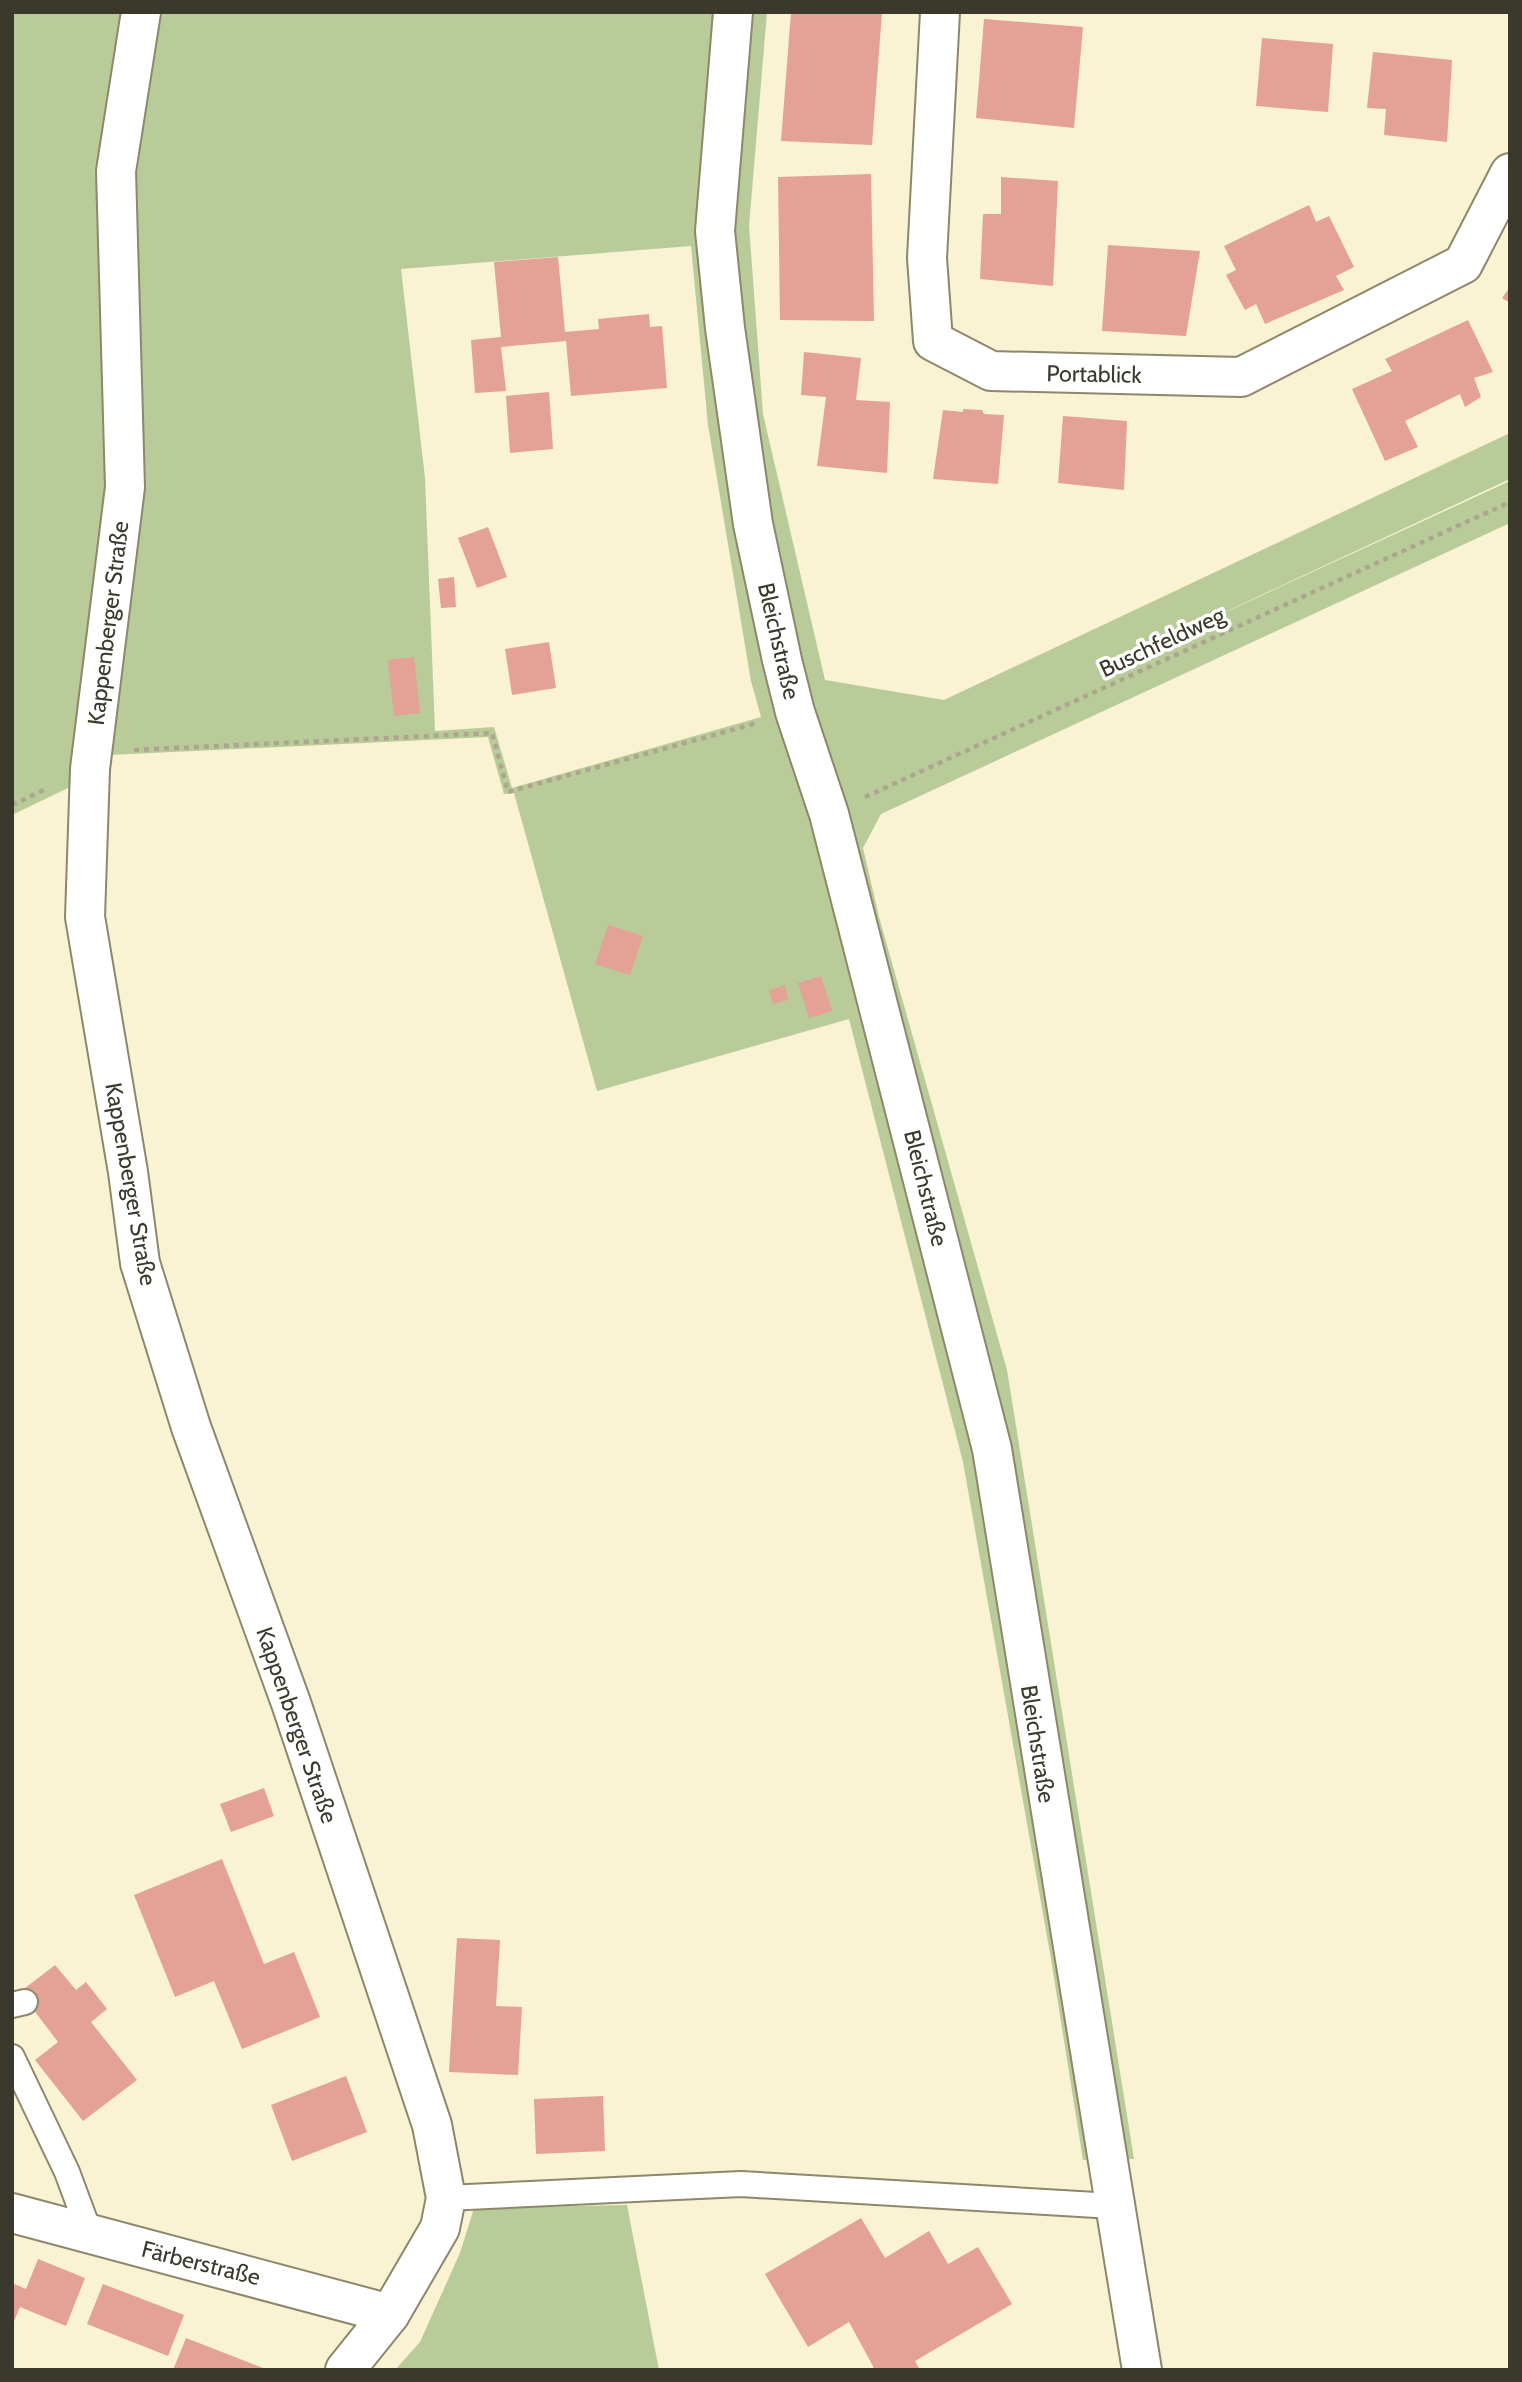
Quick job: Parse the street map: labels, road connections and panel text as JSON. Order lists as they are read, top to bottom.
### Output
{
  "streets": {
    "street": [
      "Portablick",
      "Kappenberger Straße",
      "Bleichstraße",
      "Färberstraße"
    ],
    "path": ["Buschfeldweg"]
  },
  "crossings": [
    ["Kappenberger Straße", "Färberstraße"],
    ["Bleichstraße", "Buschfeldweg"]
  ]
}
